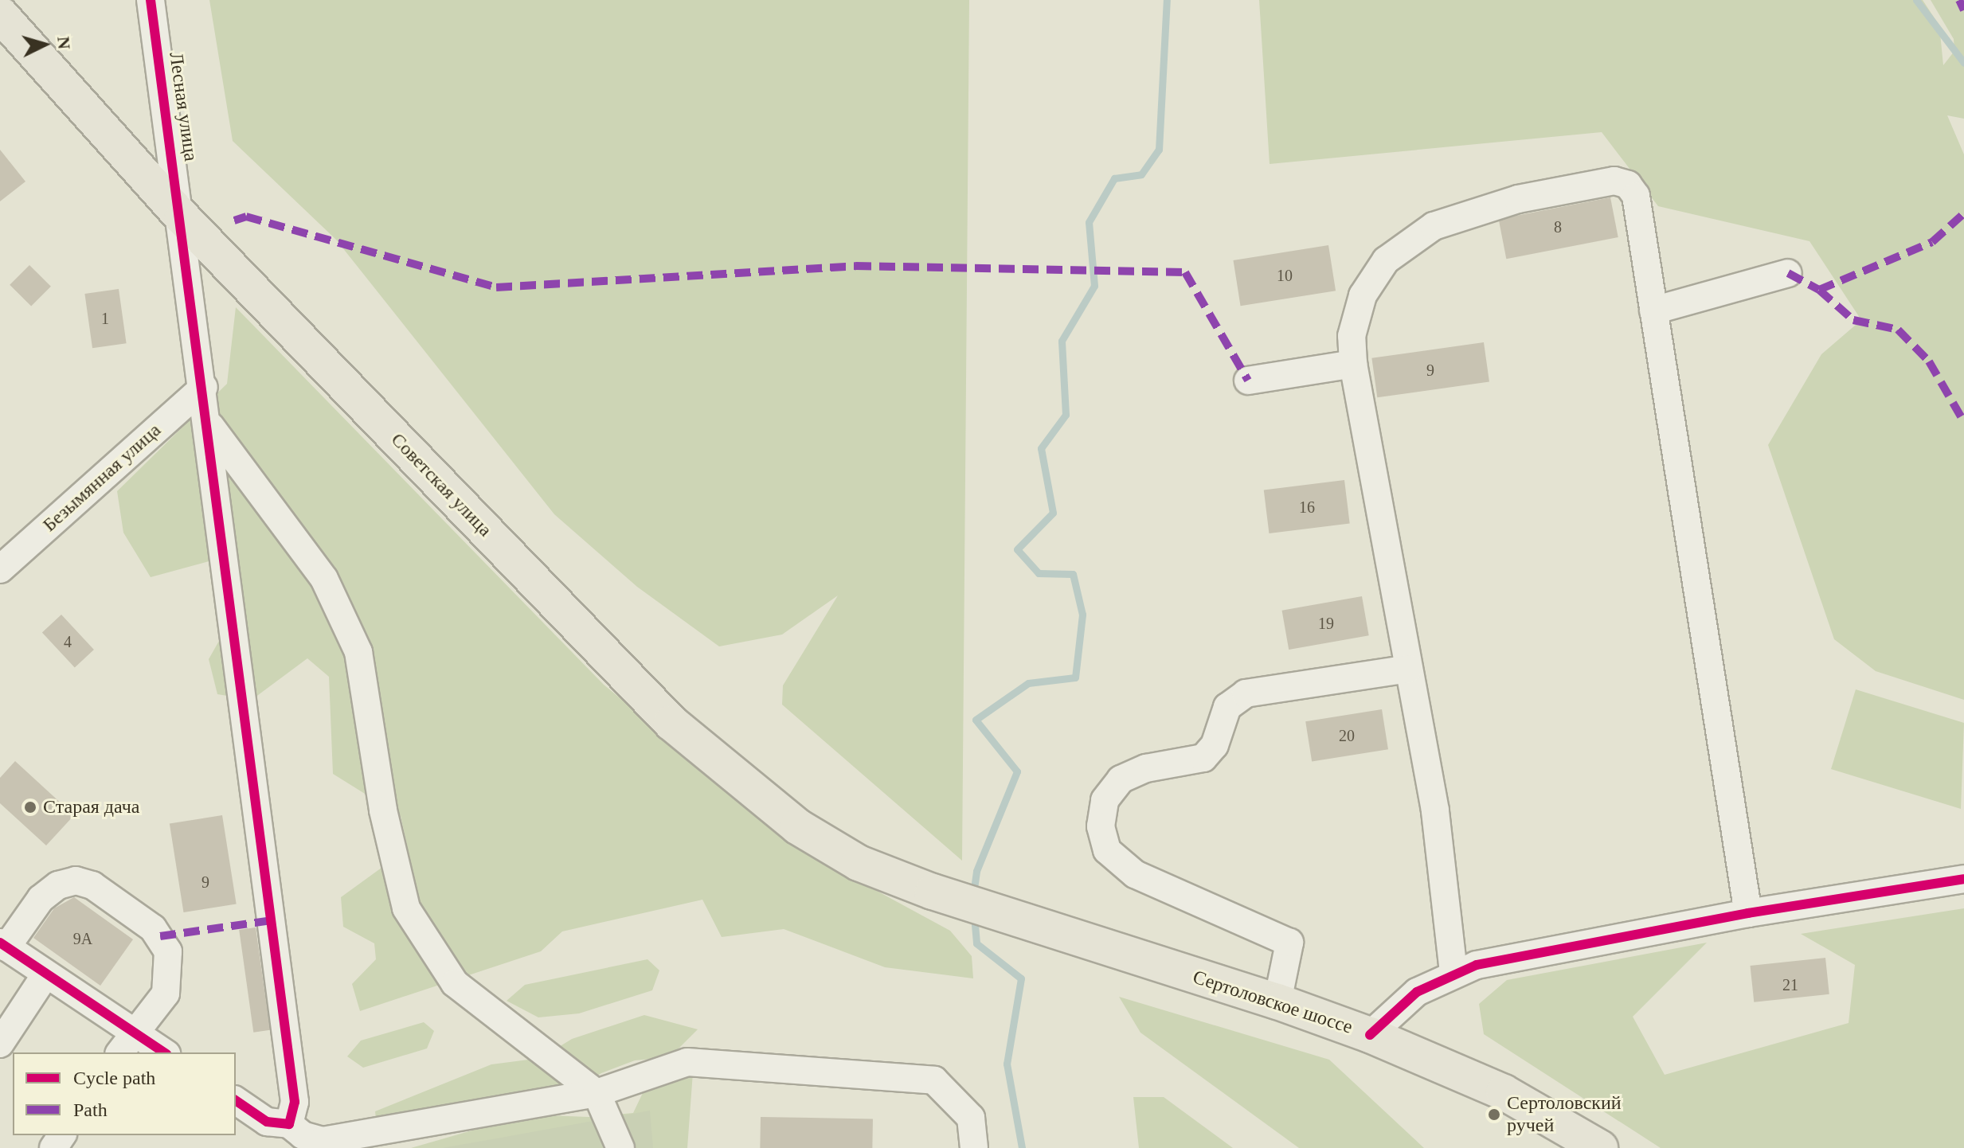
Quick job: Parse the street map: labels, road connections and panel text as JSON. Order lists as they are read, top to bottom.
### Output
{
  "streets": {
    "main road": ["Советская улица", "Сертоловское шоссе"],
    "street": ["Лесная улица", "Безымянная улица"]
  },
  "crossings": [
    ["Лесная улица", "Безымянная улица"],
    ["Лесная улица", "Советская улица"],
    ["Советская улица", "Сертоловское шоссе"]
  ],
  "places": ["Старая дача", "Сертоловский ручей"],
  "house_numbers": [
    "8",
    "10",
    "1",
    "9",
    "16",
    "19",
    "4",
    "20",
    "9",
    "9А",
    "21"
  ],
  "legend": ["Cycle path", "Path"],
  "north": "right"
}
